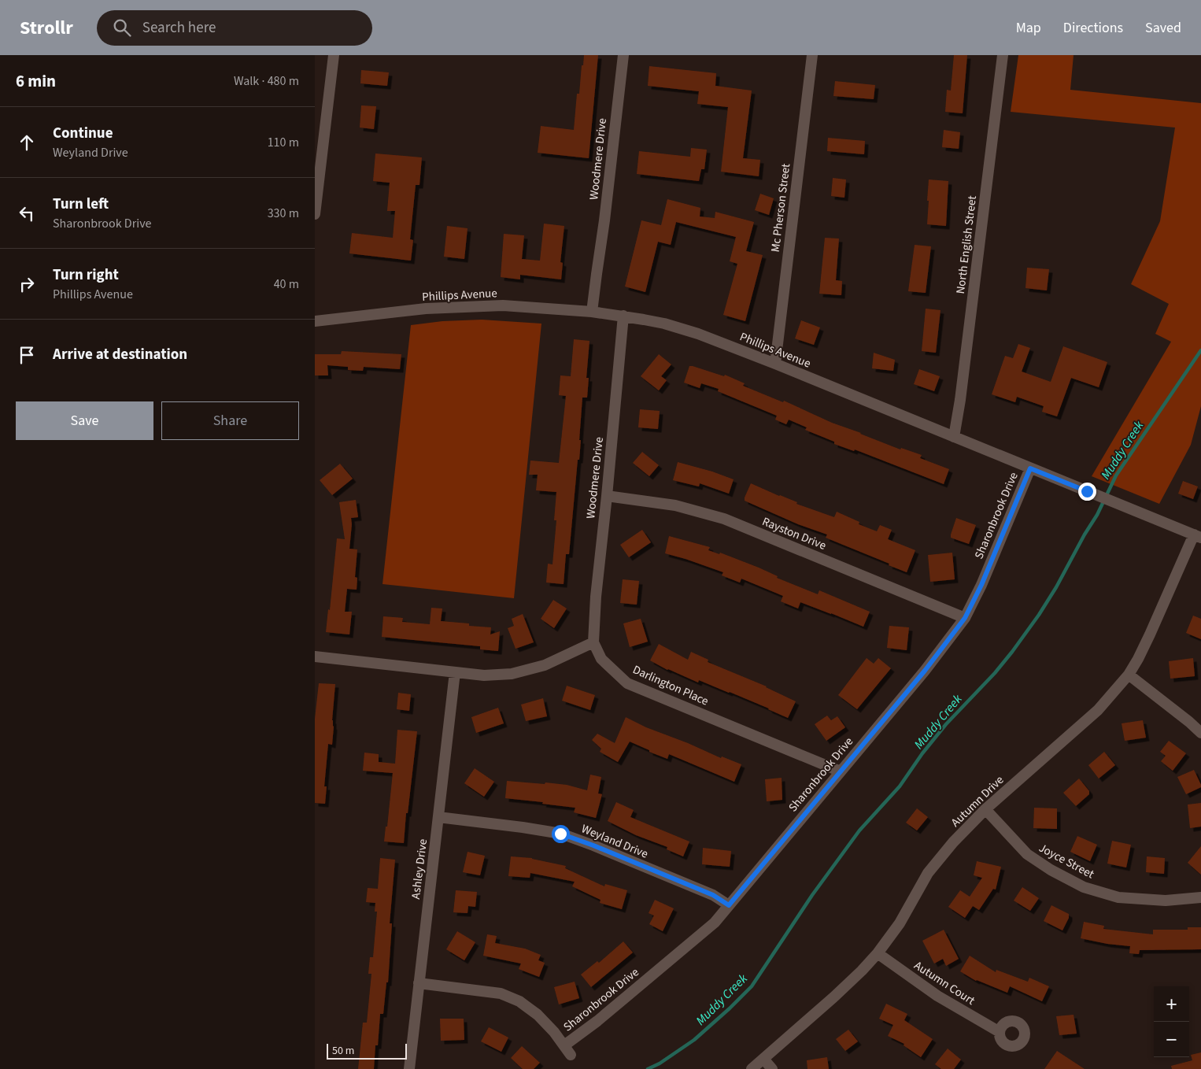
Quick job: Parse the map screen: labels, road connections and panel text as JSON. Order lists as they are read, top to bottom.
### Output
{
  "streets": {
    "street": [
      "Woodmere Drive",
      "Mc Pherson Street",
      "North English Street",
      "Phillips Avenue",
      "Sharonbrook Drive",
      "Rayston Drive",
      "Darlington Place",
      "Autumn Drive",
      "Weyland Drive",
      "Joyce Street",
      "Ashley Drive",
      "Autumn Court"
    ]
  },
  "crossings": [
    ["Woodmere Drive", "Phillips Avenue"],
    ["Woodmere Drive", "Rayston Drive"],
    ["Woodmere Drive", "Darlington Place"],
    ["Mc Pherson Street", "Phillips Avenue"],
    ["North English Street", "Phillips Avenue"],
    ["Phillips Avenue", "Sharonbrook Drive"],
    ["Phillips Avenue", "Autumn Drive"],
    ["Sharonbrook Drive", "Rayston Drive"],
    ["Sharonbrook Drive", "Darlington Place"],
    ["Sharonbrook Drive", "Weyland Drive"],
    ["Autumn Drive", "Joyce Street"],
    ["Autumn Drive", "Autumn Court"],
    ["Weyland Drive", "Ashley Drive"]
  ],
  "water": ["Muddy Creek"],
  "scale_bar": "50 m",
  "page": {
    "header": "Strollr",
    "search": "Search here",
    "nav": ["Map", "Directions", "Saved"],
    "heading": ["6 min", "Walk · 480 m"],
    "list": [
      ["Continue", "Weyland Drive", "110 m"],
      ["Turn left", "Sharonbrook Drive", "330 m"],
      ["Turn right", "Phillips Avenue", "40 m"],
      "Arrive at destination"
    ],
    "buttons": ["Save", "Share"],
    "map_buttons": ["+", "−"],
    "scale": "50 m"
  }
}
